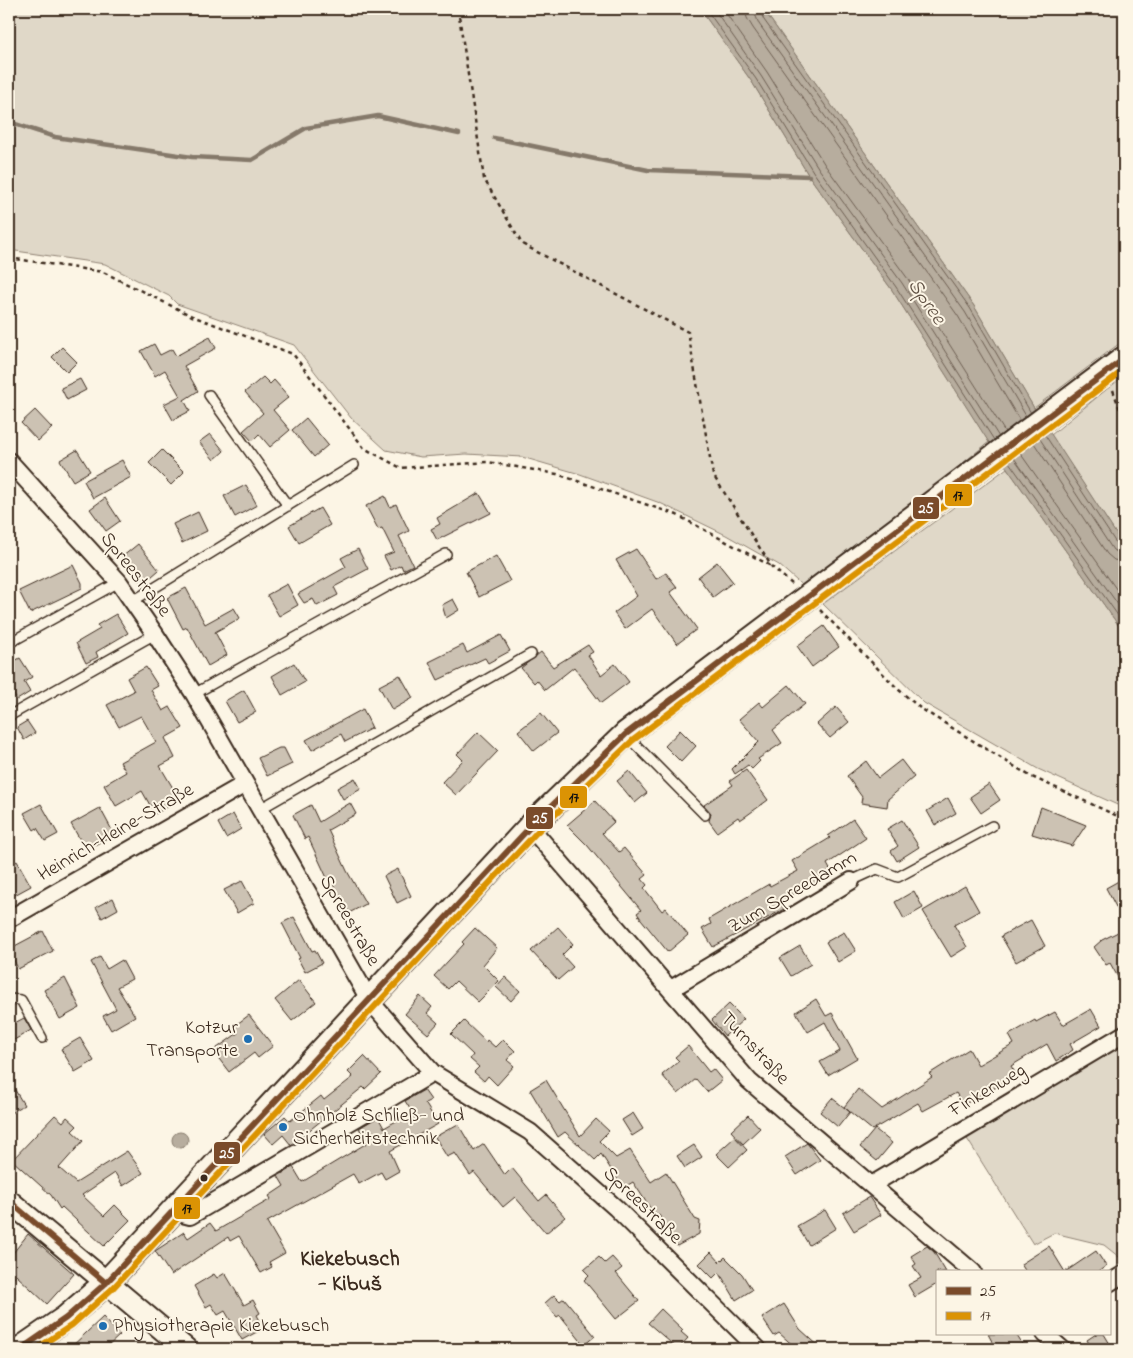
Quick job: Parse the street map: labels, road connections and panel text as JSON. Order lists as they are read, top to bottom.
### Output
{
  "streets": {
    "street": [
      "Spreestraße",
      "Heinrich-Heine-Straße",
      "Zum Spreedamm",
      "Turnstraße",
      "Finkenweg"
    ]
  },
  "crossings": [
    ["Spreestraße", "Heinrich-Heine-Straße"],
    ["Zum Spreedamm", "Turnstraße"],
    ["Turnstraße", "Finkenweg"]
  ],
  "districts": ["Kiekebusch - Kibuš"],
  "water": ["Spree"],
  "places": ["Kotzur Transporte", "Ohnholz Schließ- und Sicherheitstechnik", "Physiotherapie Kiekebusch"],
  "lines": ["transit line 25", "transit line 17"],
  "legend": ["25", "17"]
}
